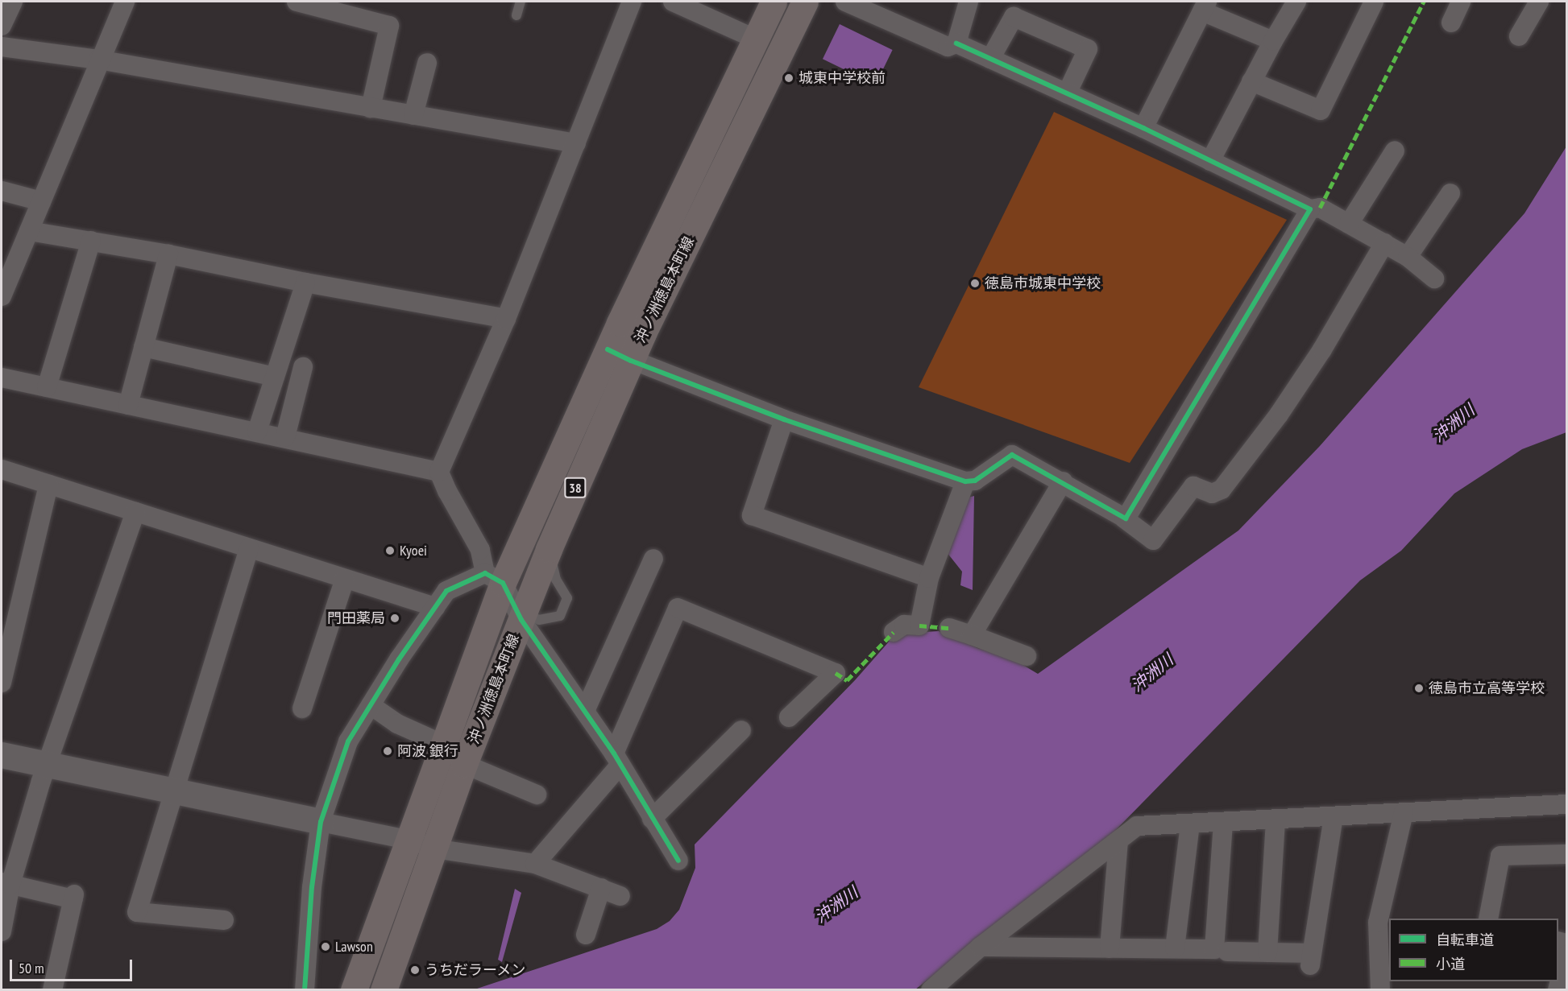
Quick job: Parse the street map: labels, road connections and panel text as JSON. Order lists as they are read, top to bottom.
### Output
{
  "streets": {
    "main road": ["沖ノ洲徳島本町線", "38"]
  },
  "water": ["沖洲川"],
  "places": [
    "城東中学校前",
    "徳島市城東中学校",
    "Kyoei",
    "門田薬局",
    "徳島市立高等学校",
    "阿波 銀行",
    "Lawson",
    "うちだラーメン"
  ],
  "legend": ["自転車道", "小道"],
  "scale_bar": "50 m"
}
